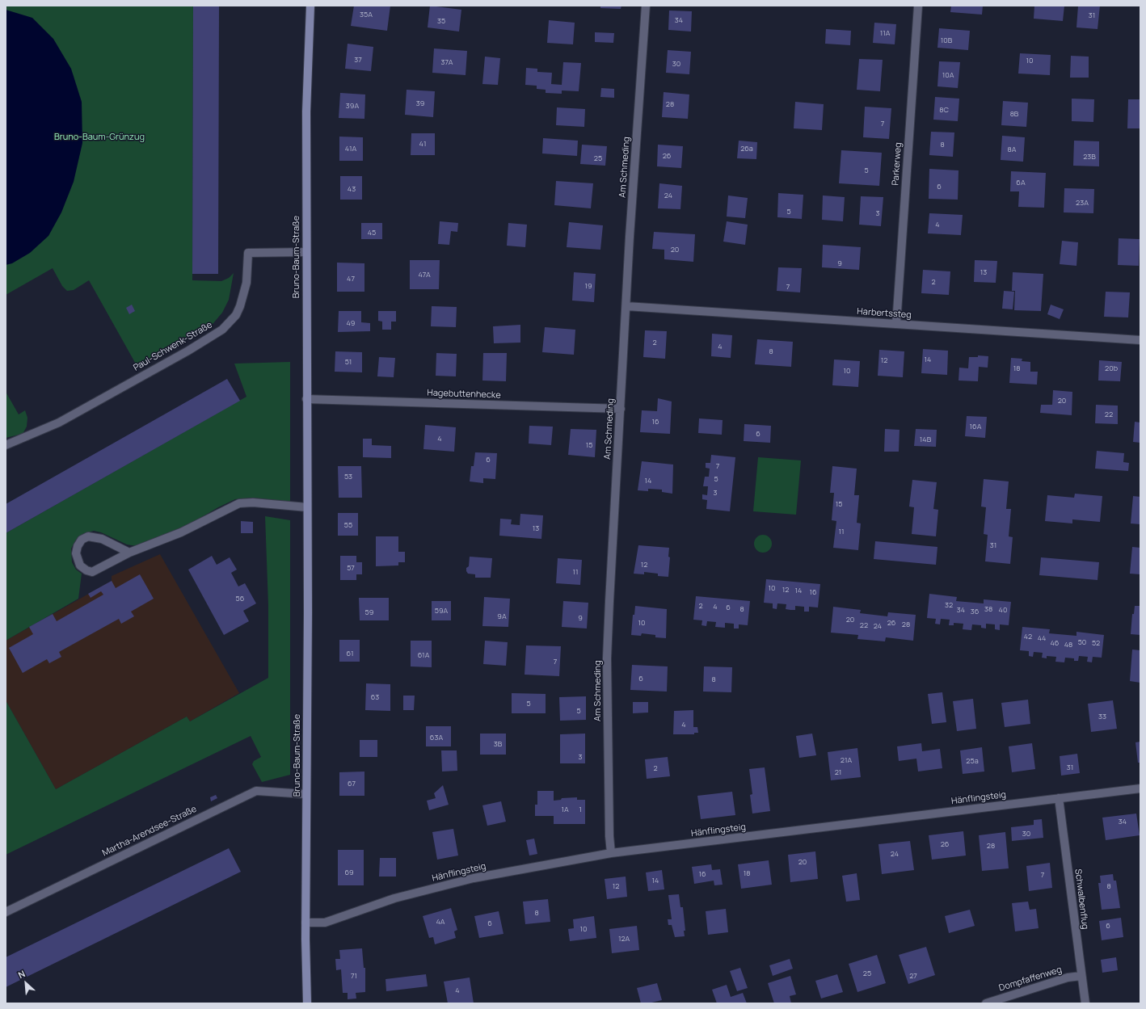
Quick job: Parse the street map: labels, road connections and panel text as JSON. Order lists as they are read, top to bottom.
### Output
{
  "streets": {
    "street": [
      "Parkerweg",
      "Am Schmeding",
      "Bruno-Baum-Straße",
      "Harbertssteg",
      "Paul-Schwenk-Straße",
      "Hagebuttenhecke",
      "Hänflingsteig",
      "Martha-Arendsee-Straße",
      "Schwalbenflug",
      "Dompfaffenweg"
    ]
  },
  "crossings": [
    ["Parkerweg", "Harbertssteg"],
    ["Am Schmeding", "Harbertssteg"],
    ["Am Schmeding", "Hagebuttenhecke"],
    ["Am Schmeding", "Hänflingsteig"],
    ["Bruno-Baum-Straße", "Paul-Schwenk-Straße"],
    ["Bruno-Baum-Straße", "Hagebuttenhecke"],
    ["Bruno-Baum-Straße", "Hänflingsteig"],
    ["Bruno-Baum-Straße", "Martha-Arendsee-Straße"],
    ["Hänflingsteig", "Schwalbenflug"],
    ["Schwalbenflug", "Dompfaffenweg"]
  ],
  "parks": ["Bruno-Baum-Grünzug"],
  "house_numbers": [
    "35A",
    "31",
    "34",
    "35",
    "11A",
    "10B",
    "37",
    "10",
    "37A",
    "30",
    "10A",
    "39",
    "28",
    "39A",
    "8C",
    "8B",
    "7",
    "41",
    "8",
    "41A",
    "26a",
    "8A",
    "26",
    "23B",
    "25",
    "5",
    "6A",
    "6",
    "43",
    "24",
    "23A",
    "5",
    "3",
    "4",
    "45",
    "20",
    "9",
    "13",
    "47A",
    "47",
    "2",
    "19",
    "7",
    "49",
    "2",
    "4",
    "8",
    "14",
    "12",
    "51",
    "18",
    "20b",
    "10",
    "20",
    "22",
    "16",
    "16A",
    "6",
    "4",
    "14B",
    "15",
    "6",
    "7",
    "53",
    "5",
    "14",
    "3",
    "15",
    "55",
    "13",
    "11",
    "31",
    "12",
    "57",
    "11",
    "10",
    "12",
    "14",
    "16",
    "56",
    "32",
    "2",
    "4",
    "6",
    "8",
    "38",
    "34",
    "40",
    "59A",
    "36",
    "59",
    "9A",
    "9",
    "20",
    "10",
    "26",
    "28",
    "22",
    "24",
    "42",
    "44",
    "50",
    "46",
    "52",
    "48",
    "61",
    "61A",
    "7",
    "6",
    "8",
    "63",
    "5",
    "5",
    "33",
    "4",
    "63A",
    "3B",
    "3",
    "21A",
    "25a",
    "31",
    "2",
    "21",
    "67",
    "1A",
    "1",
    "34",
    "30",
    "26",
    "28",
    "24",
    "20",
    "69",
    "18",
    "16",
    "7",
    "14",
    "12",
    "8",
    "8",
    "4A",
    "6",
    "6",
    "10",
    "12A",
    "25",
    "71",
    "27",
    "4"
  ],
  "north": "top left"
}
